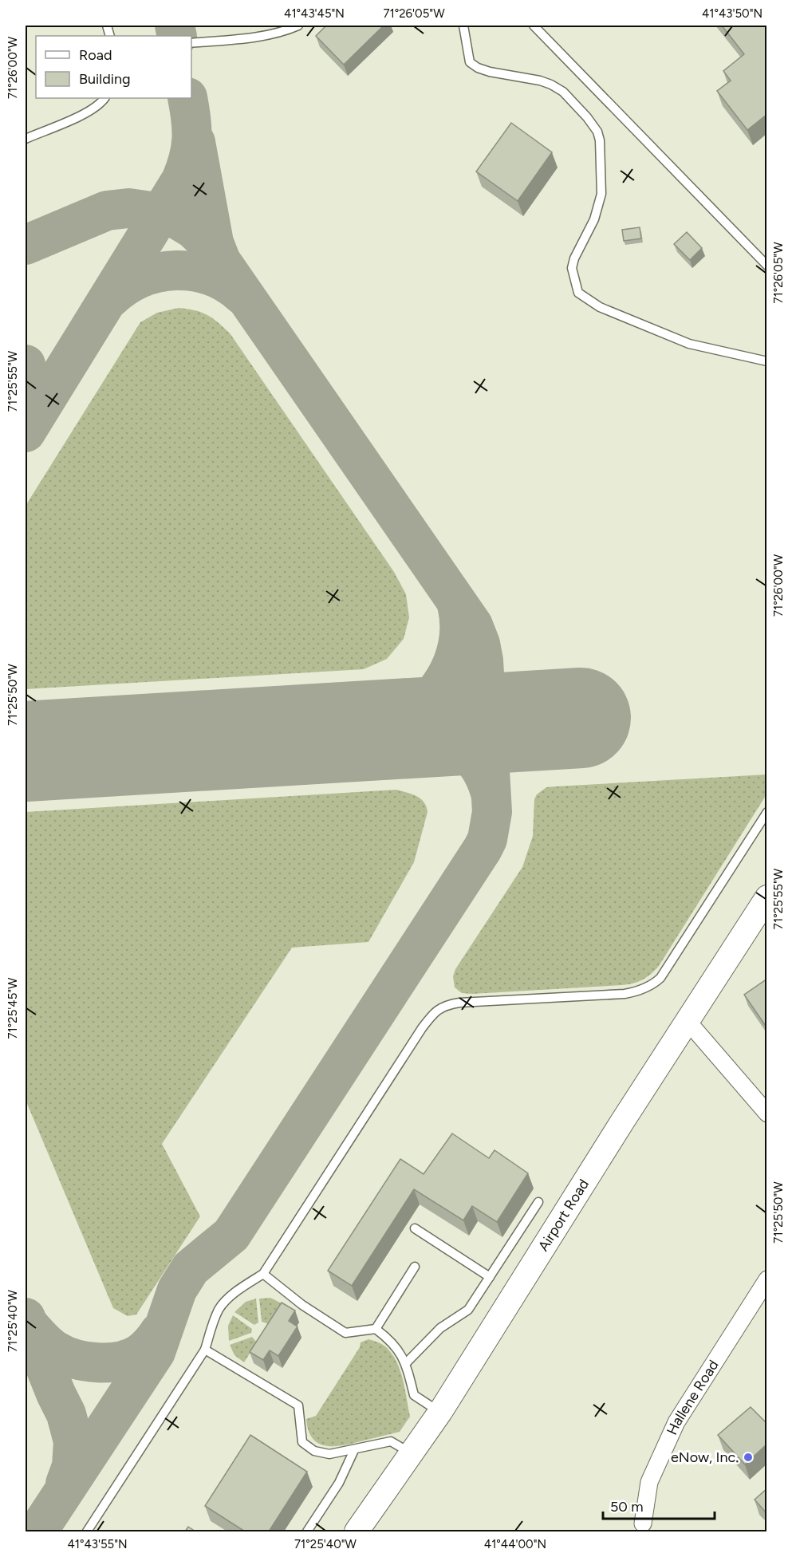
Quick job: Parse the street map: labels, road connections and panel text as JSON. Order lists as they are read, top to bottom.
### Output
{
  "streets": {
    "main road": ["Airport Road"],
    "street": ["Hallene Road"]
  },
  "places": ["eNow, Inc."],
  "legend": ["Road", "Building"],
  "scale_bar": "50 m",
  "coordinates": [
    "41°43'45\"N",
    "71°26'05\"W",
    "41°43'50\"N",
    "71°26'00\"W",
    "71°25'55\"W",
    "71°25'50\"W",
    "71°25'45\"W",
    "71°25'40\"W",
    "41°43'55\"N",
    "41°44'00\"N"
  ]
}
